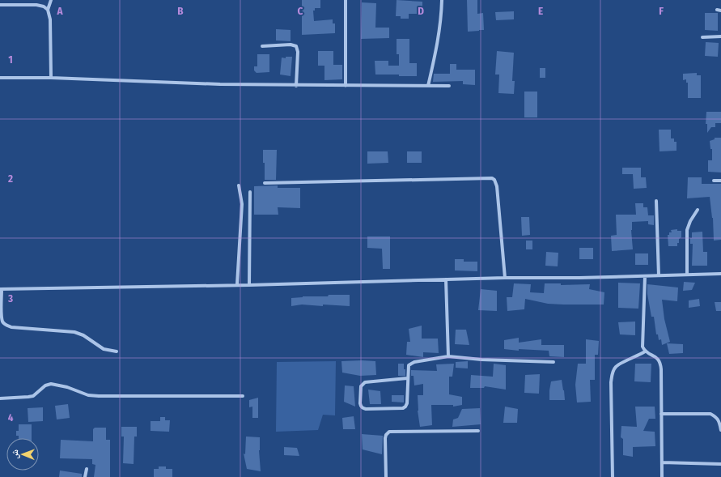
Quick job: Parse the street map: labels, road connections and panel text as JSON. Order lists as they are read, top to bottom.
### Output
{
  "north": "left",
  "grid": {
    "columns": [
      "A",
      "B",
      "C",
      "D",
      "E",
      "F"
    ],
    "rows": [
      "1",
      "2",
      "3",
      "4"
    ]
  }
}
